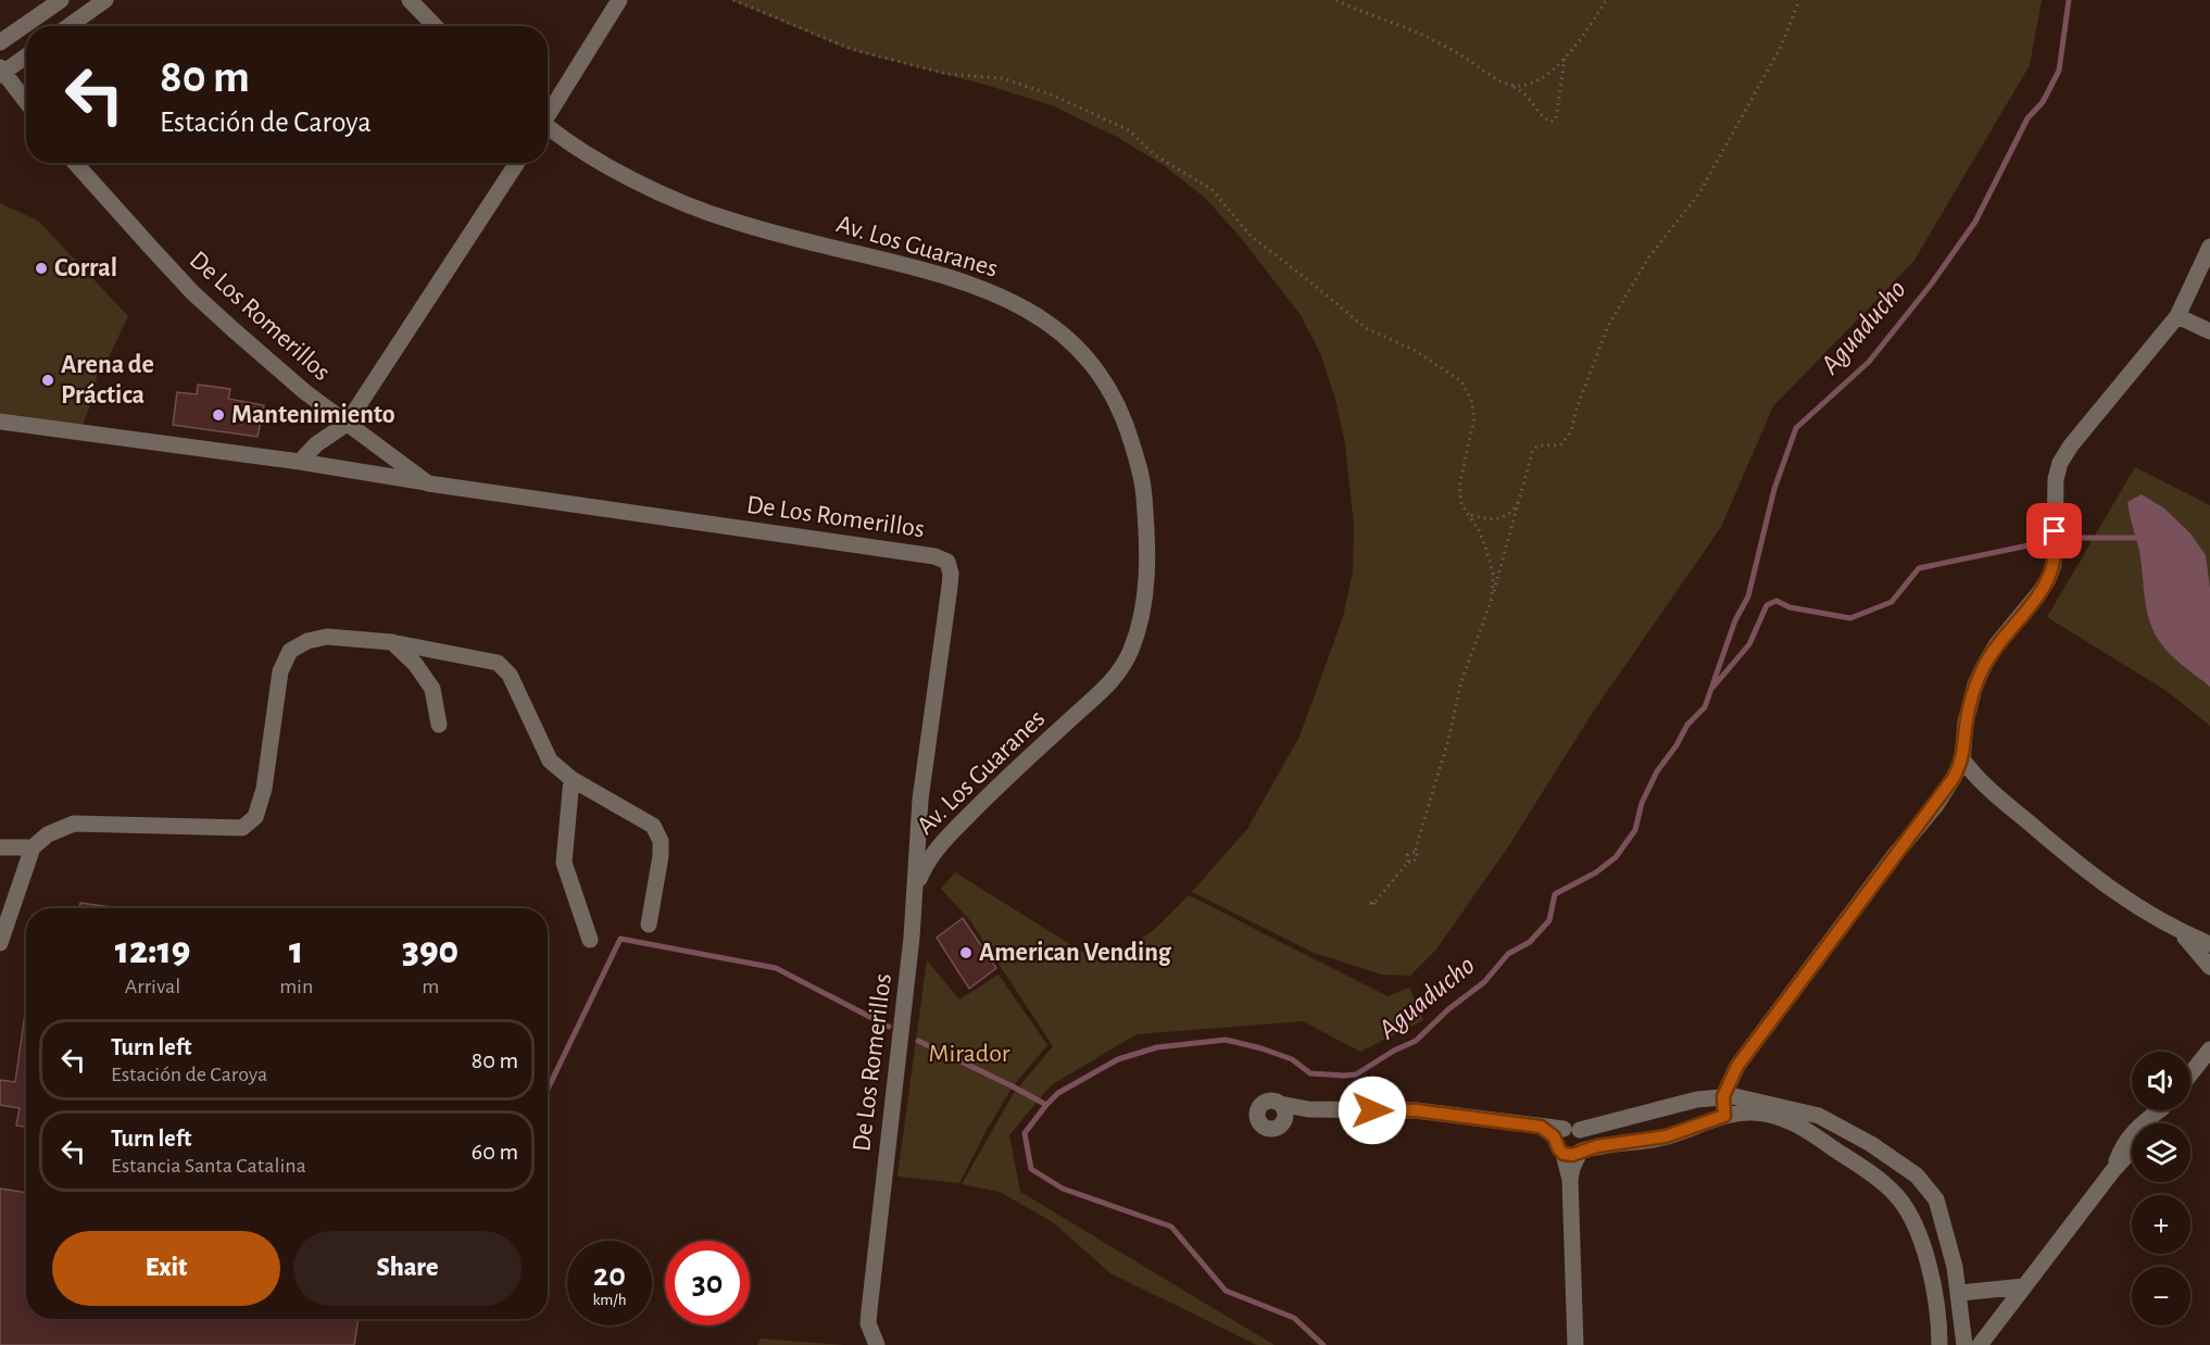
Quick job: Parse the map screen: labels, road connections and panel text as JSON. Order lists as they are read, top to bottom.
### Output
{
  "streets": {
    "street": ["Av. Los Guaranes", "De Los Romerillos"]
  },
  "crossings": [
    ["Av. Los Guaranes", "De Los Romerillos"]
  ],
  "water": ["Aguaducho"],
  "parks": ["Mirador"],
  "places": [
    "Corral",
    "Arena de Práctica",
    "Mantenimiento",
    "American Vending"
  ],
  "page": {
    "turn": ["80 m", "Estación de Caroya"],
    "eta": [
      "12:19",
      "Arrival",
      "1",
      "min",
      "390",
      "m"
    ],
    "list": [
      {
        "name": "Turn left",
        "note": "Estación de Caroya",
        "value": "80 m"
      },
      {
        "name": "Turn left",
        "note": "Estancia Santa Catalina",
        "value": "60 m"
      }
    ],
    "map_buttons": ["+", "−"],
    "buttons": ["Exit", "Share"],
    "speed": "20 km/h",
    "limit": "30"
  }
}
